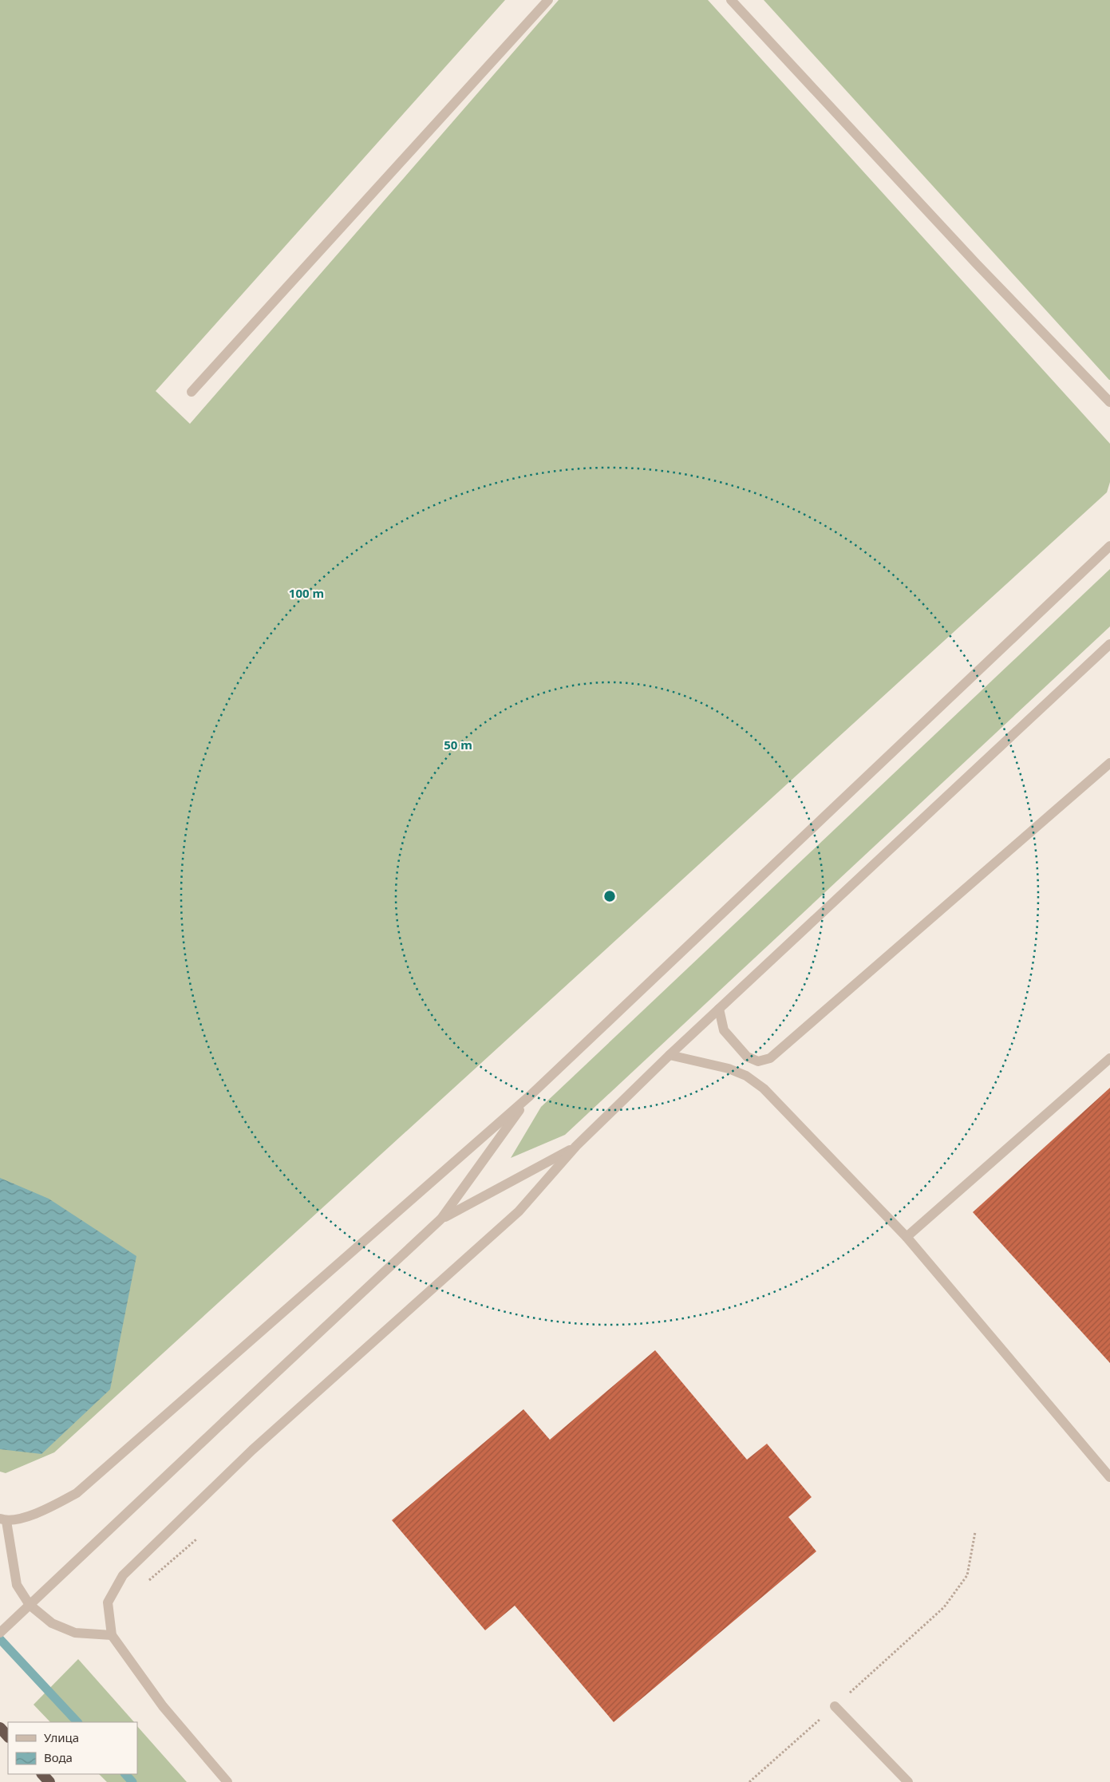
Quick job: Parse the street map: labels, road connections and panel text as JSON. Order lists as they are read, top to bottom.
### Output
{
  "legend": ["Улица", "Вода"],
  "rings": ["100 m", "50 m"]
}
